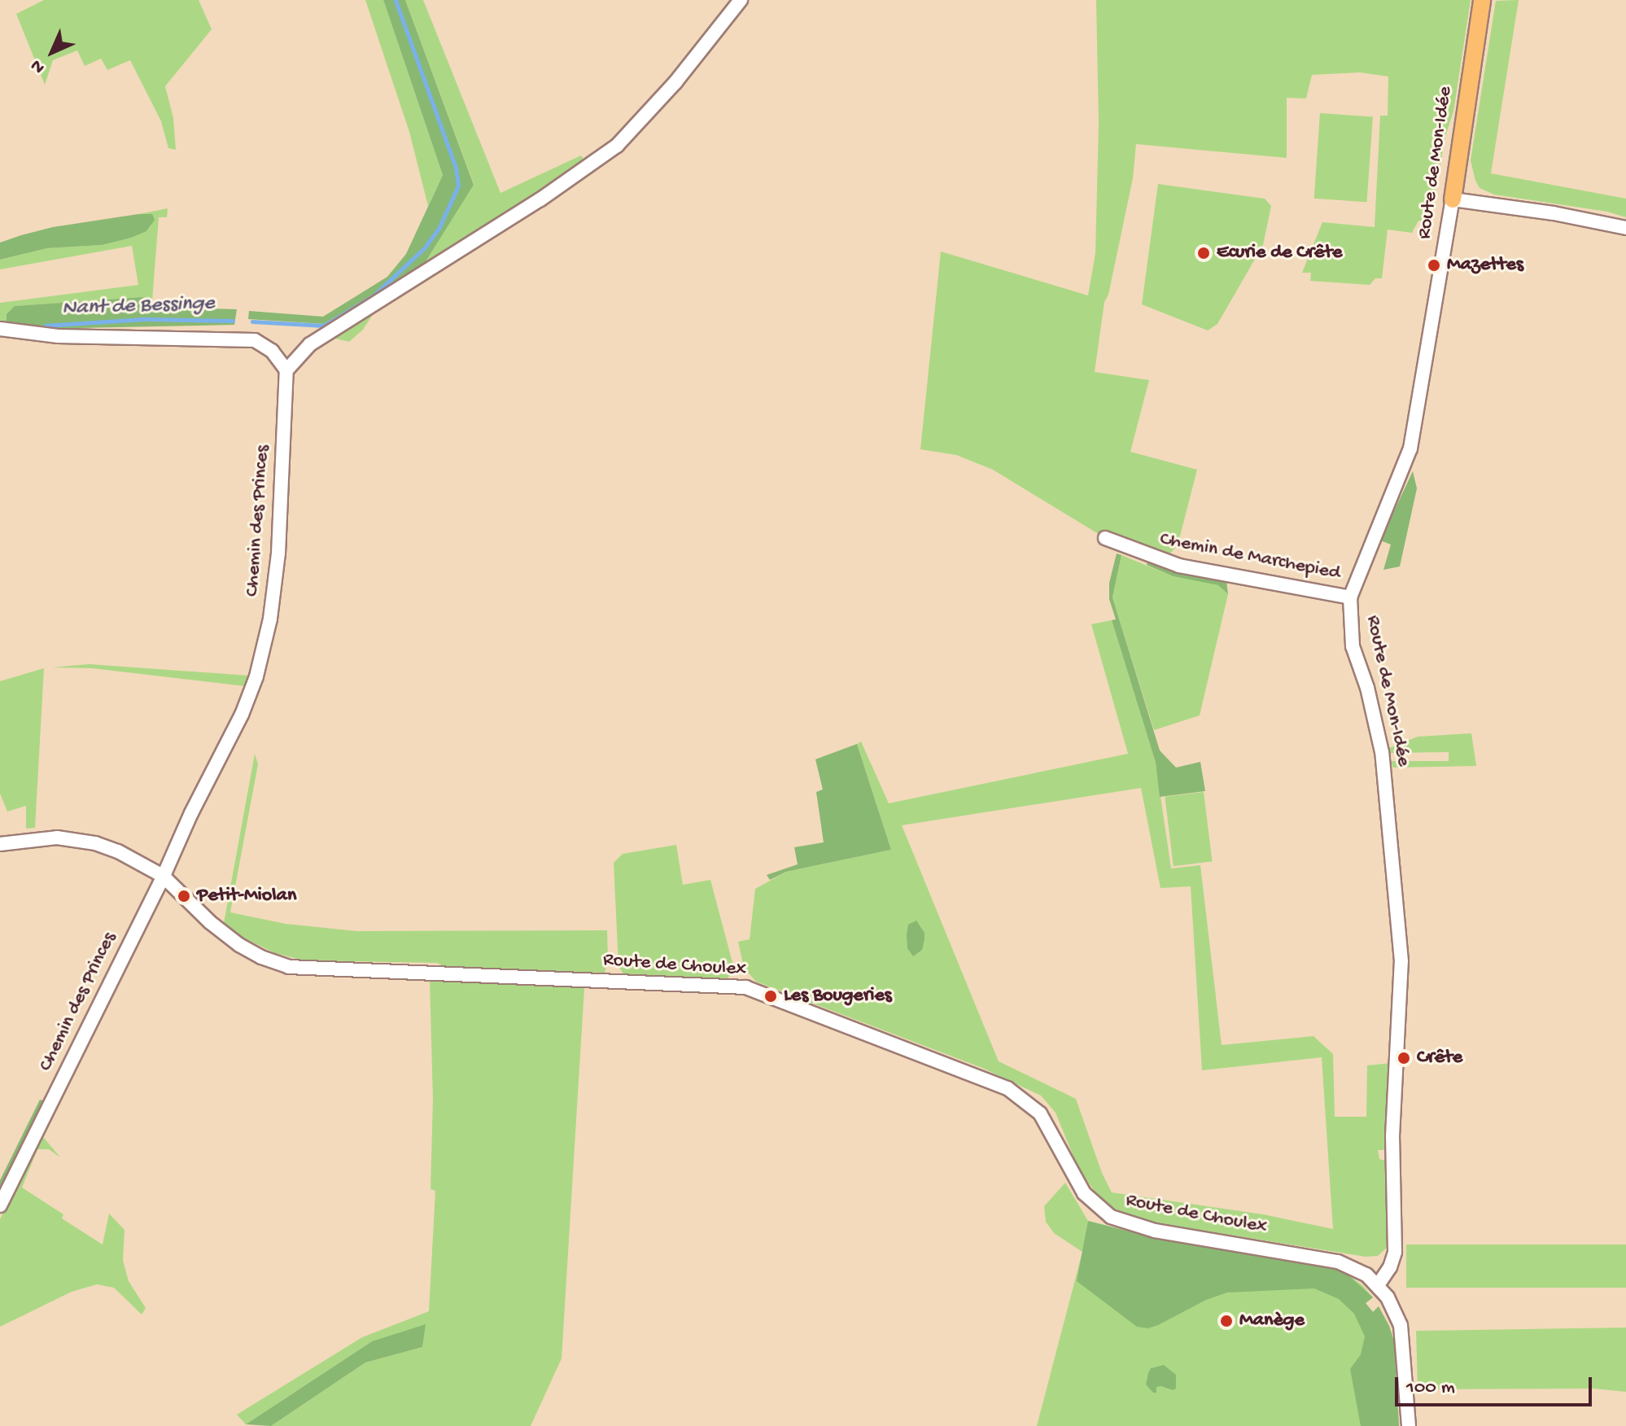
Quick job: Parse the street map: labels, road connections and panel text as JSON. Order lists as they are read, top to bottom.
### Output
{
  "streets": {
    "main road": ["Route de Mon-Idée"],
    "street": ["Chemin des Princes", "Chemin de Marchepied", "Route de Choulex"]
  },
  "crossings": [
    ["Route de Mon-Idée", "Chemin de Marchepied"],
    ["Route de Mon-Idée", "Route de Choulex"],
    ["Chemin des Princes", "Route de Choulex"]
  ],
  "water": ["Nant de Bessinge"],
  "places": [
    "Ecurie de Crête",
    "Mazettes",
    "Petit-Miolan",
    "Les Bougeries",
    "Crête",
    "Manège"
  ],
  "scale_bar": "100 m",
  "north": "bottom left"
}
